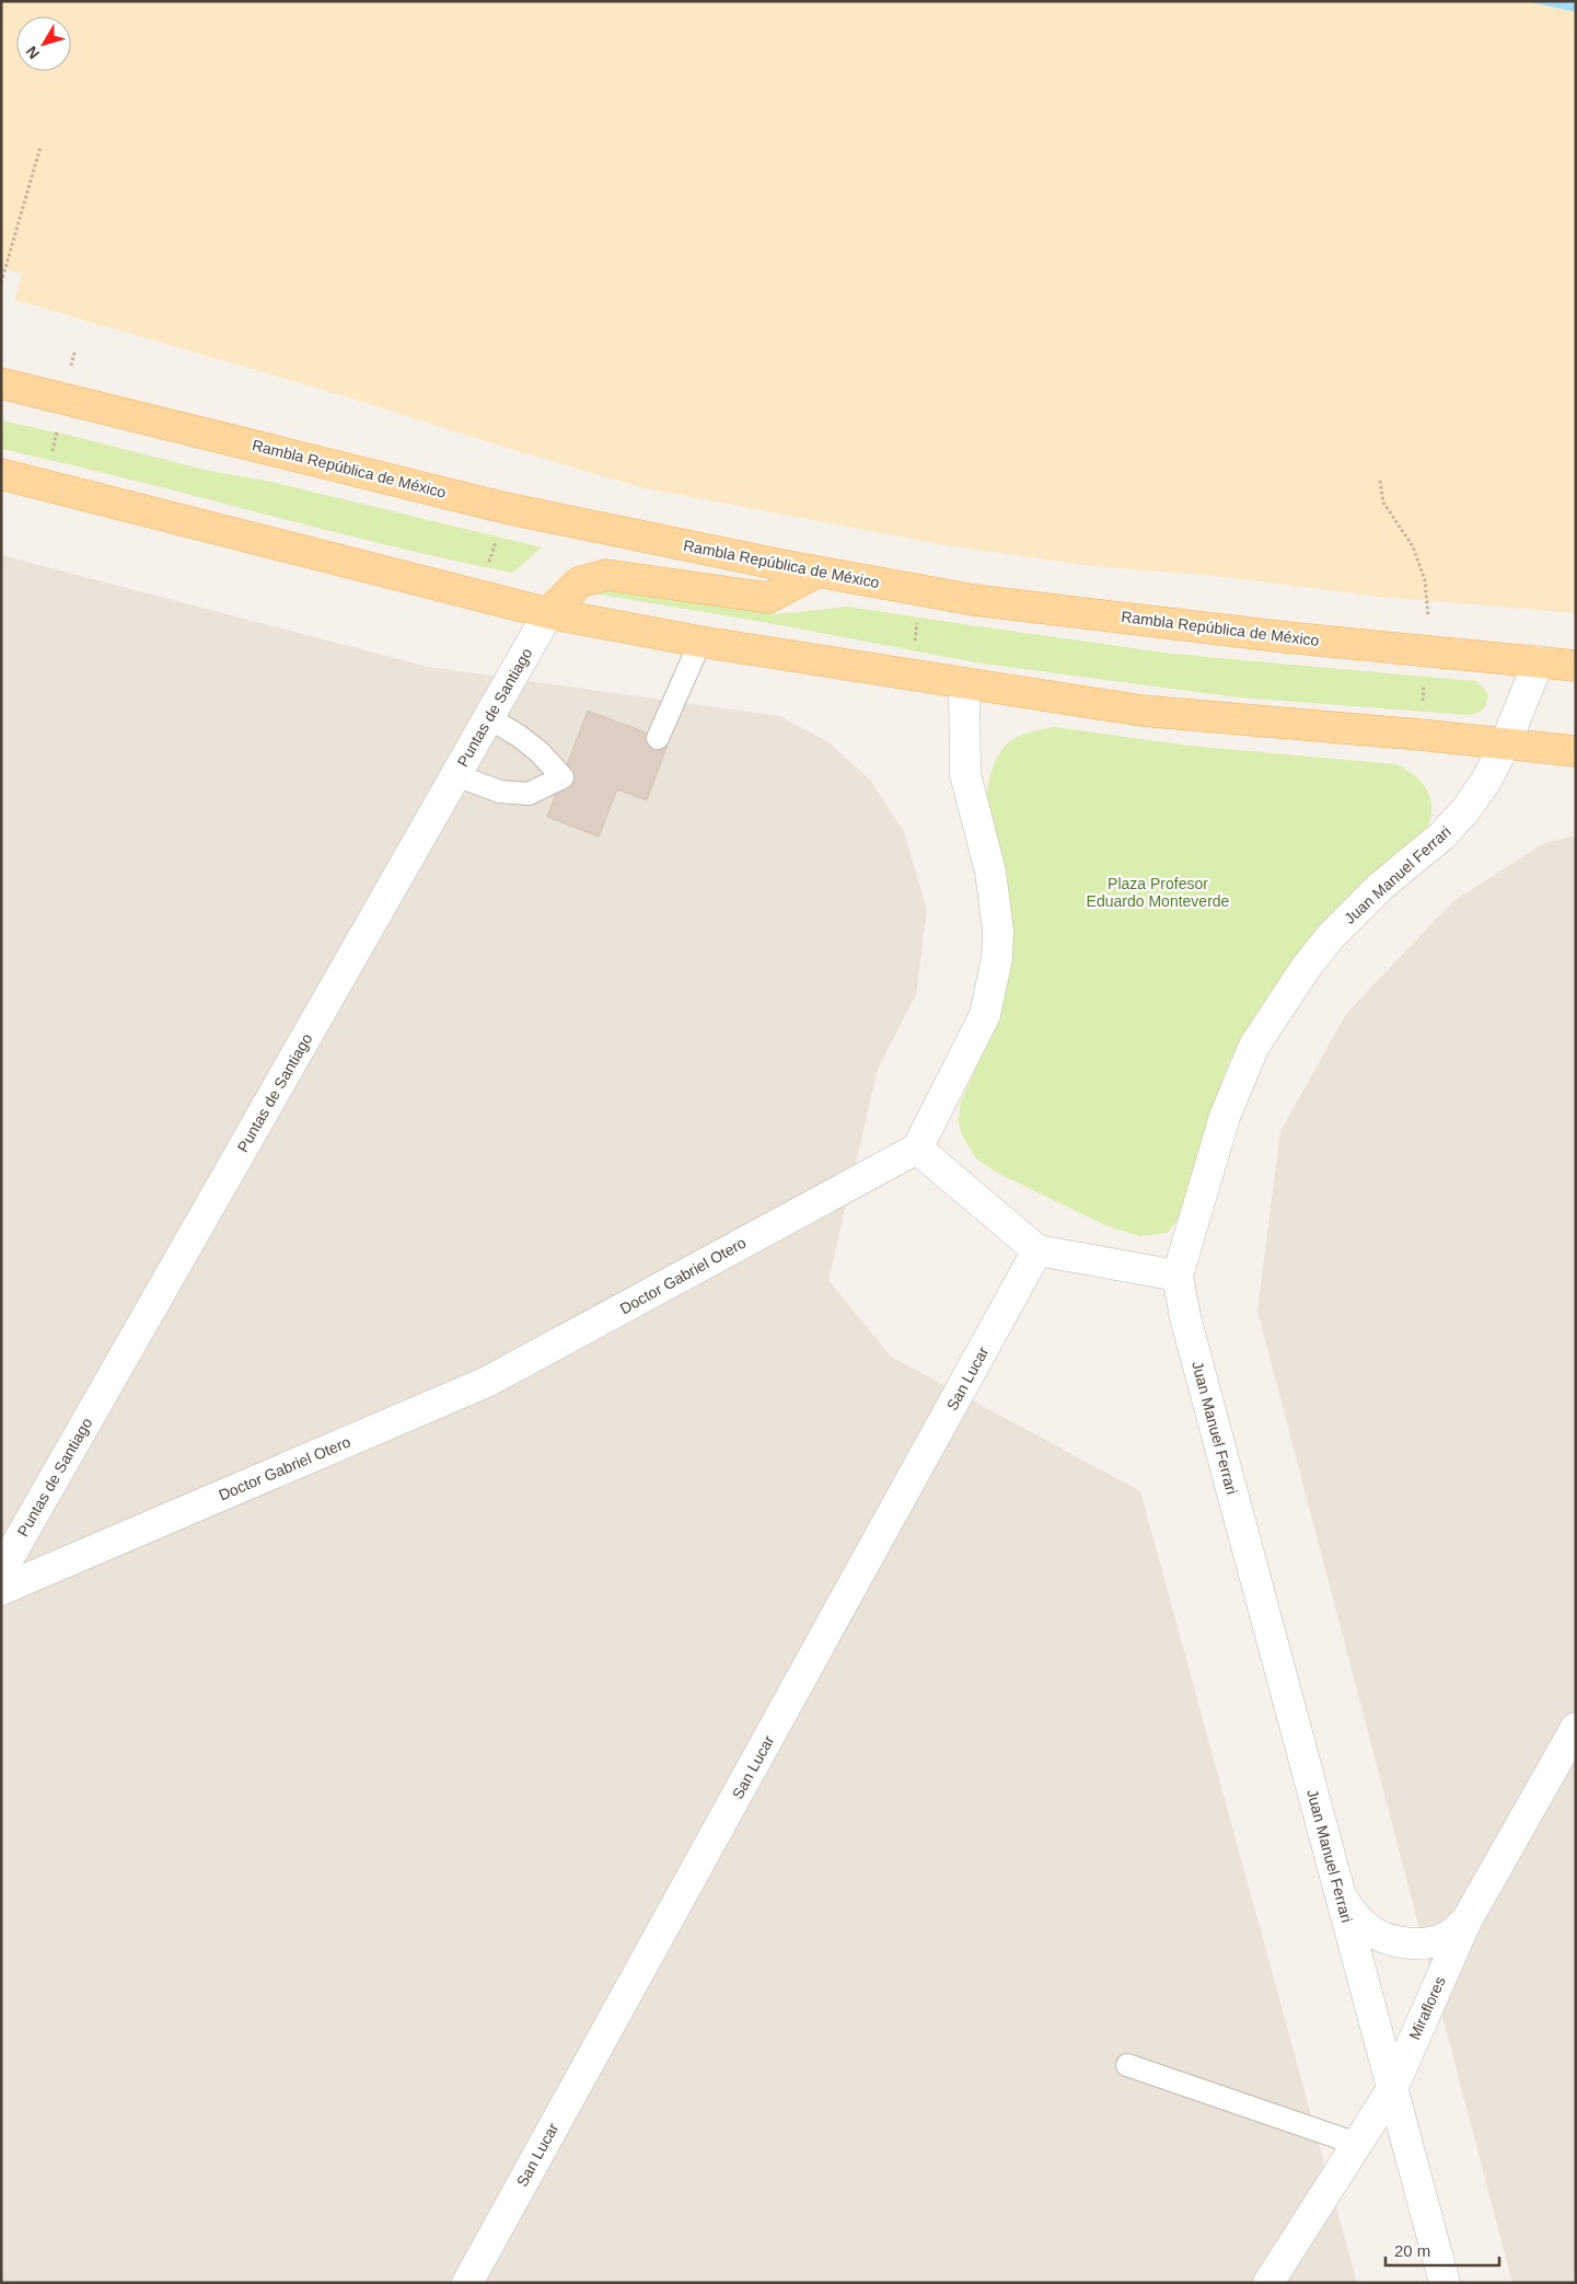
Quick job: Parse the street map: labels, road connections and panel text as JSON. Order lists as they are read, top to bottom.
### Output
{
  "streets": {
    "main road": ["Rambla República de México"],
    "street": [
      "Puntas de Santiago",
      "Juan Manuel Ferrari",
      "Doctor Gabriel Otero",
      "San Lucar",
      "Miraflores"
    ]
  },
  "crossings": [
    ["Rambla República de México", "Juan Manuel Ferrari"],
    ["Juan Manuel Ferrari", "Miraflores"]
  ],
  "parks": ["Plaza Profesor Eduardo Monteverde"],
  "scale_bar": "20 m",
  "north": "bottom left"
}
